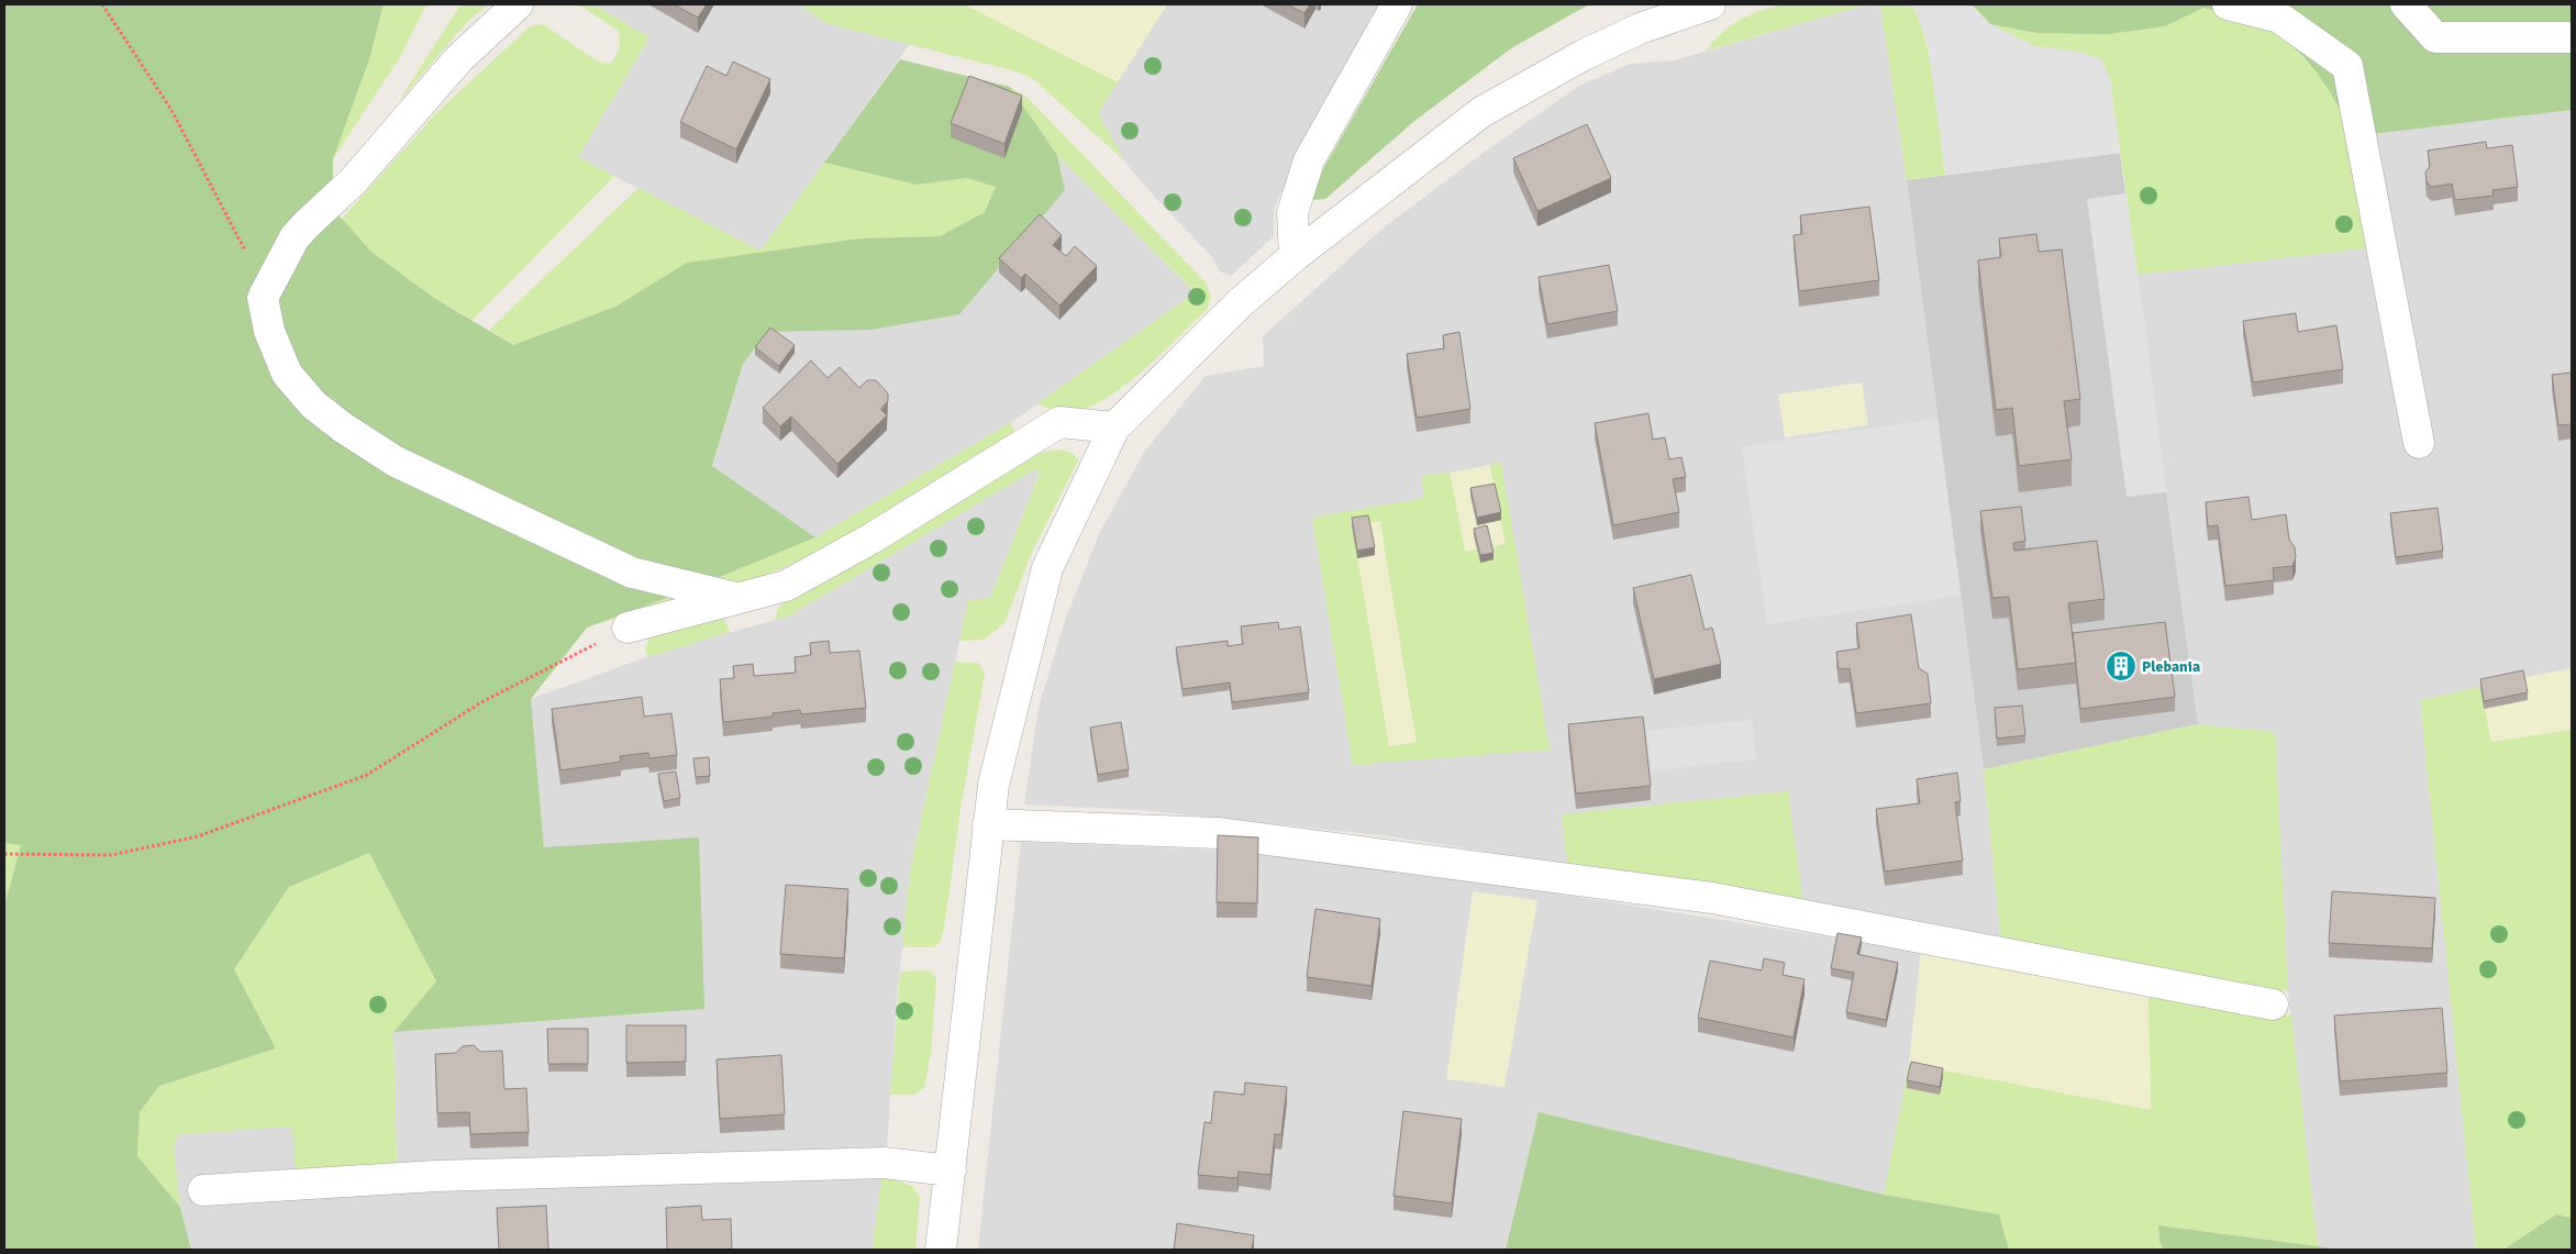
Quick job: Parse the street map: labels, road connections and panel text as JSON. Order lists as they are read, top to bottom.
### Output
{
  "places": {
    "building": ["Plebania"]
  }
}
